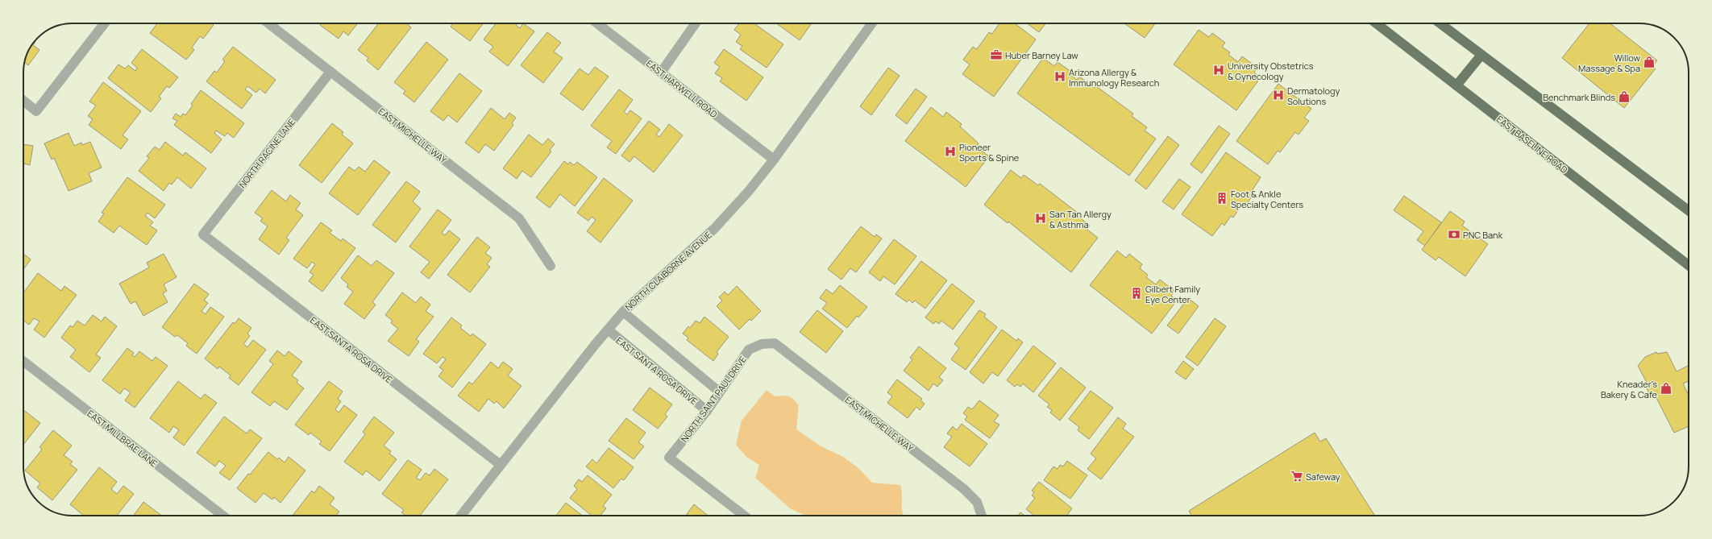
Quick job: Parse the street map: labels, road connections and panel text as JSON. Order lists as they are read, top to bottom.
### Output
{
  "streets": {
    "main road": ["EAST BASELINE ROAD"],
    "street": [
      "EAST HARWELL ROAD",
      "EAST MICHELLE WAY",
      "NORTH RACINE LANE",
      "NORTH CLAIBORNE AVENUE",
      "EAST SANTA ROSA DRIVE",
      "NORTH SAINT PAUL DRIVE",
      "EAST MILLBRAE LANE"
    ]
  },
  "crossings": [
    ["EAST HARWELL ROAD", "NORTH CLAIBORNE AVENUE"],
    ["EAST MICHELLE WAY", "NORTH RACINE LANE"],
    ["EAST MICHELLE WAY", "NORTH SAINT PAUL DRIVE"],
    ["NORTH RACINE LANE", "EAST SANTA ROSA DRIVE"],
    ["NORTH CLAIBORNE AVENUE", "EAST SANTA ROSA DRIVE"],
    ["EAST SANTA ROSA DRIVE", "NORTH SAINT PAUL DRIVE"]
  ],
  "places": {
    "office": ["Huber Barney Law"],
    "shop": ["Willow Massage & Spa", "Benchmark Blinds", "Kneader's Bakery & Cafe"],
    "hospital": [
      "University Obstetrics & Gynecology",
      "Arizona Allergy & Immunology Research",
      "Dermatology Solutions",
      "Pioneer Sports & Spine",
      "San Tan Allergy & Asthma"
    ],
    "building": ["Foot & Ankle Specialty Centers", "Gilbert Family Eye Center"],
    "bank": ["PNC Bank"],
    "supermarket": ["Safeway"]
  }
}
